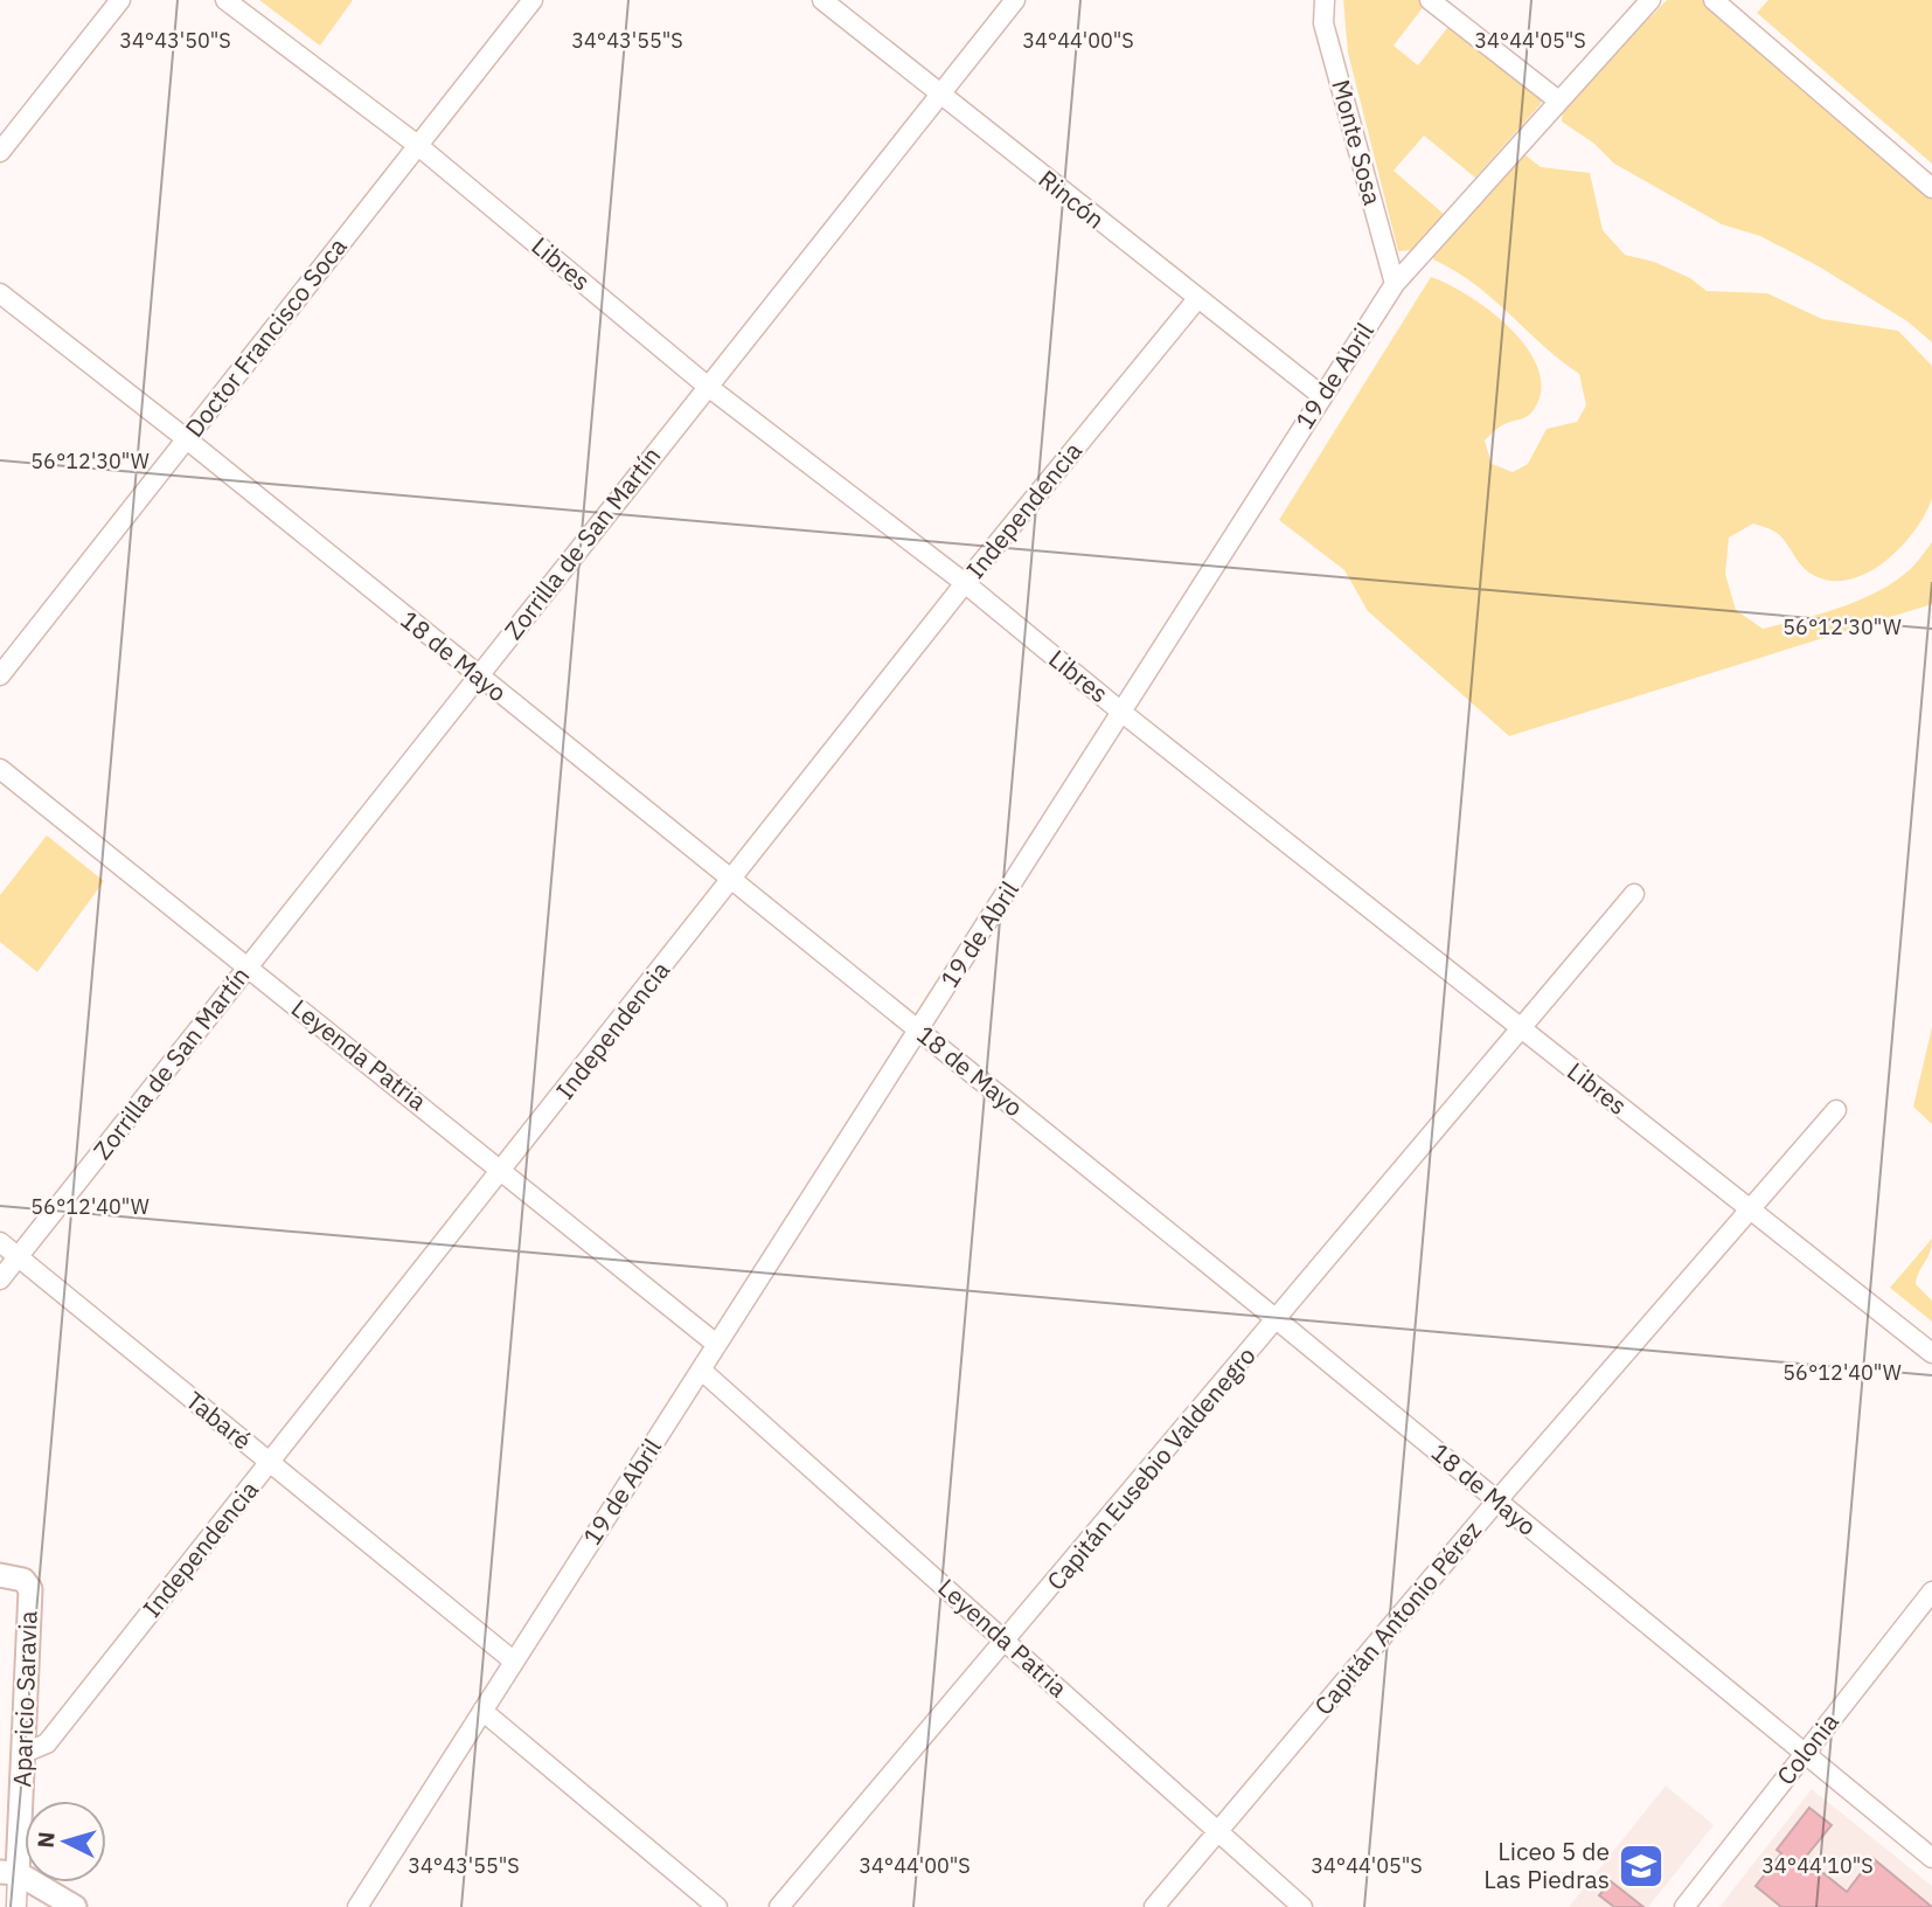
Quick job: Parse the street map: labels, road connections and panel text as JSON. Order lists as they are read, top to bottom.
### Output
{
  "streets": {
    "street": [
      "Monte Sosa",
      "Rincón",
      "Libres",
      "Doctor Francisco Soca",
      "19 de Abril",
      "Independencia",
      "Zorrilla de San Martín",
      "18 de Mayo",
      "Leyenda Patria",
      "Tabaré",
      "Capitán Eusebio Valdenegro",
      "Capitán Antonio Pérez",
      "Aparicio Saravia",
      "Colonia"
    ]
  },
  "crossings": [
    ["Monte Sosa", "19 de Abril"],
    ["Rincón", "19 de Abril"],
    ["Rincón", "Independencia"],
    ["Rincón", "Zorrilla de San Martín"],
    ["Libres", "Doctor Francisco Soca"],
    ["Libres", "19 de Abril"],
    ["Libres", "Independencia"],
    ["Libres", "Zorrilla de San Martín"],
    ["Libres", "Capitán Eusebio Valdenegro"],
    ["Libres", "Capitán Antonio Pérez"],
    ["Doctor Francisco Soca", "18 de Mayo"],
    ["19 de Abril", "18 de Mayo"],
    ["19 de Abril", "Leyenda Patria"],
    ["19 de Abril", "Tabaré"],
    ["Independencia", "18 de Mayo"],
    ["Independencia", "Leyenda Patria"],
    ["Independencia", "Tabaré"],
    ["Independencia", "Aparicio Saravia"],
    ["Zorrilla de San Martín", "18 de Mayo"],
    ["Zorrilla de San Martín", "Leyenda Patria"],
    ["Zorrilla de San Martín", "Tabaré"],
    ["18 de Mayo", "Capitán Eusebio Valdenegro"],
    ["18 de Mayo", "Capitán Antonio Pérez"],
    ["18 de Mayo", "Colonia"],
    ["Leyenda Patria", "Capitán Eusebio Valdenegro"],
    ["Leyenda Patria", "Capitán Antonio Pérez"]
  ],
  "places": {
    "school or university": ["Liceo 5 de Las Piedras"]
  },
  "north": "left",
  "coordinates": [
    "34°43'50\"S",
    "34°43'55\"S",
    "34°44'00\"S",
    "34°44'05\"S",
    "56°12'30\"W",
    "56°12'40\"W",
    "34°44'10\"S"
  ]
}
